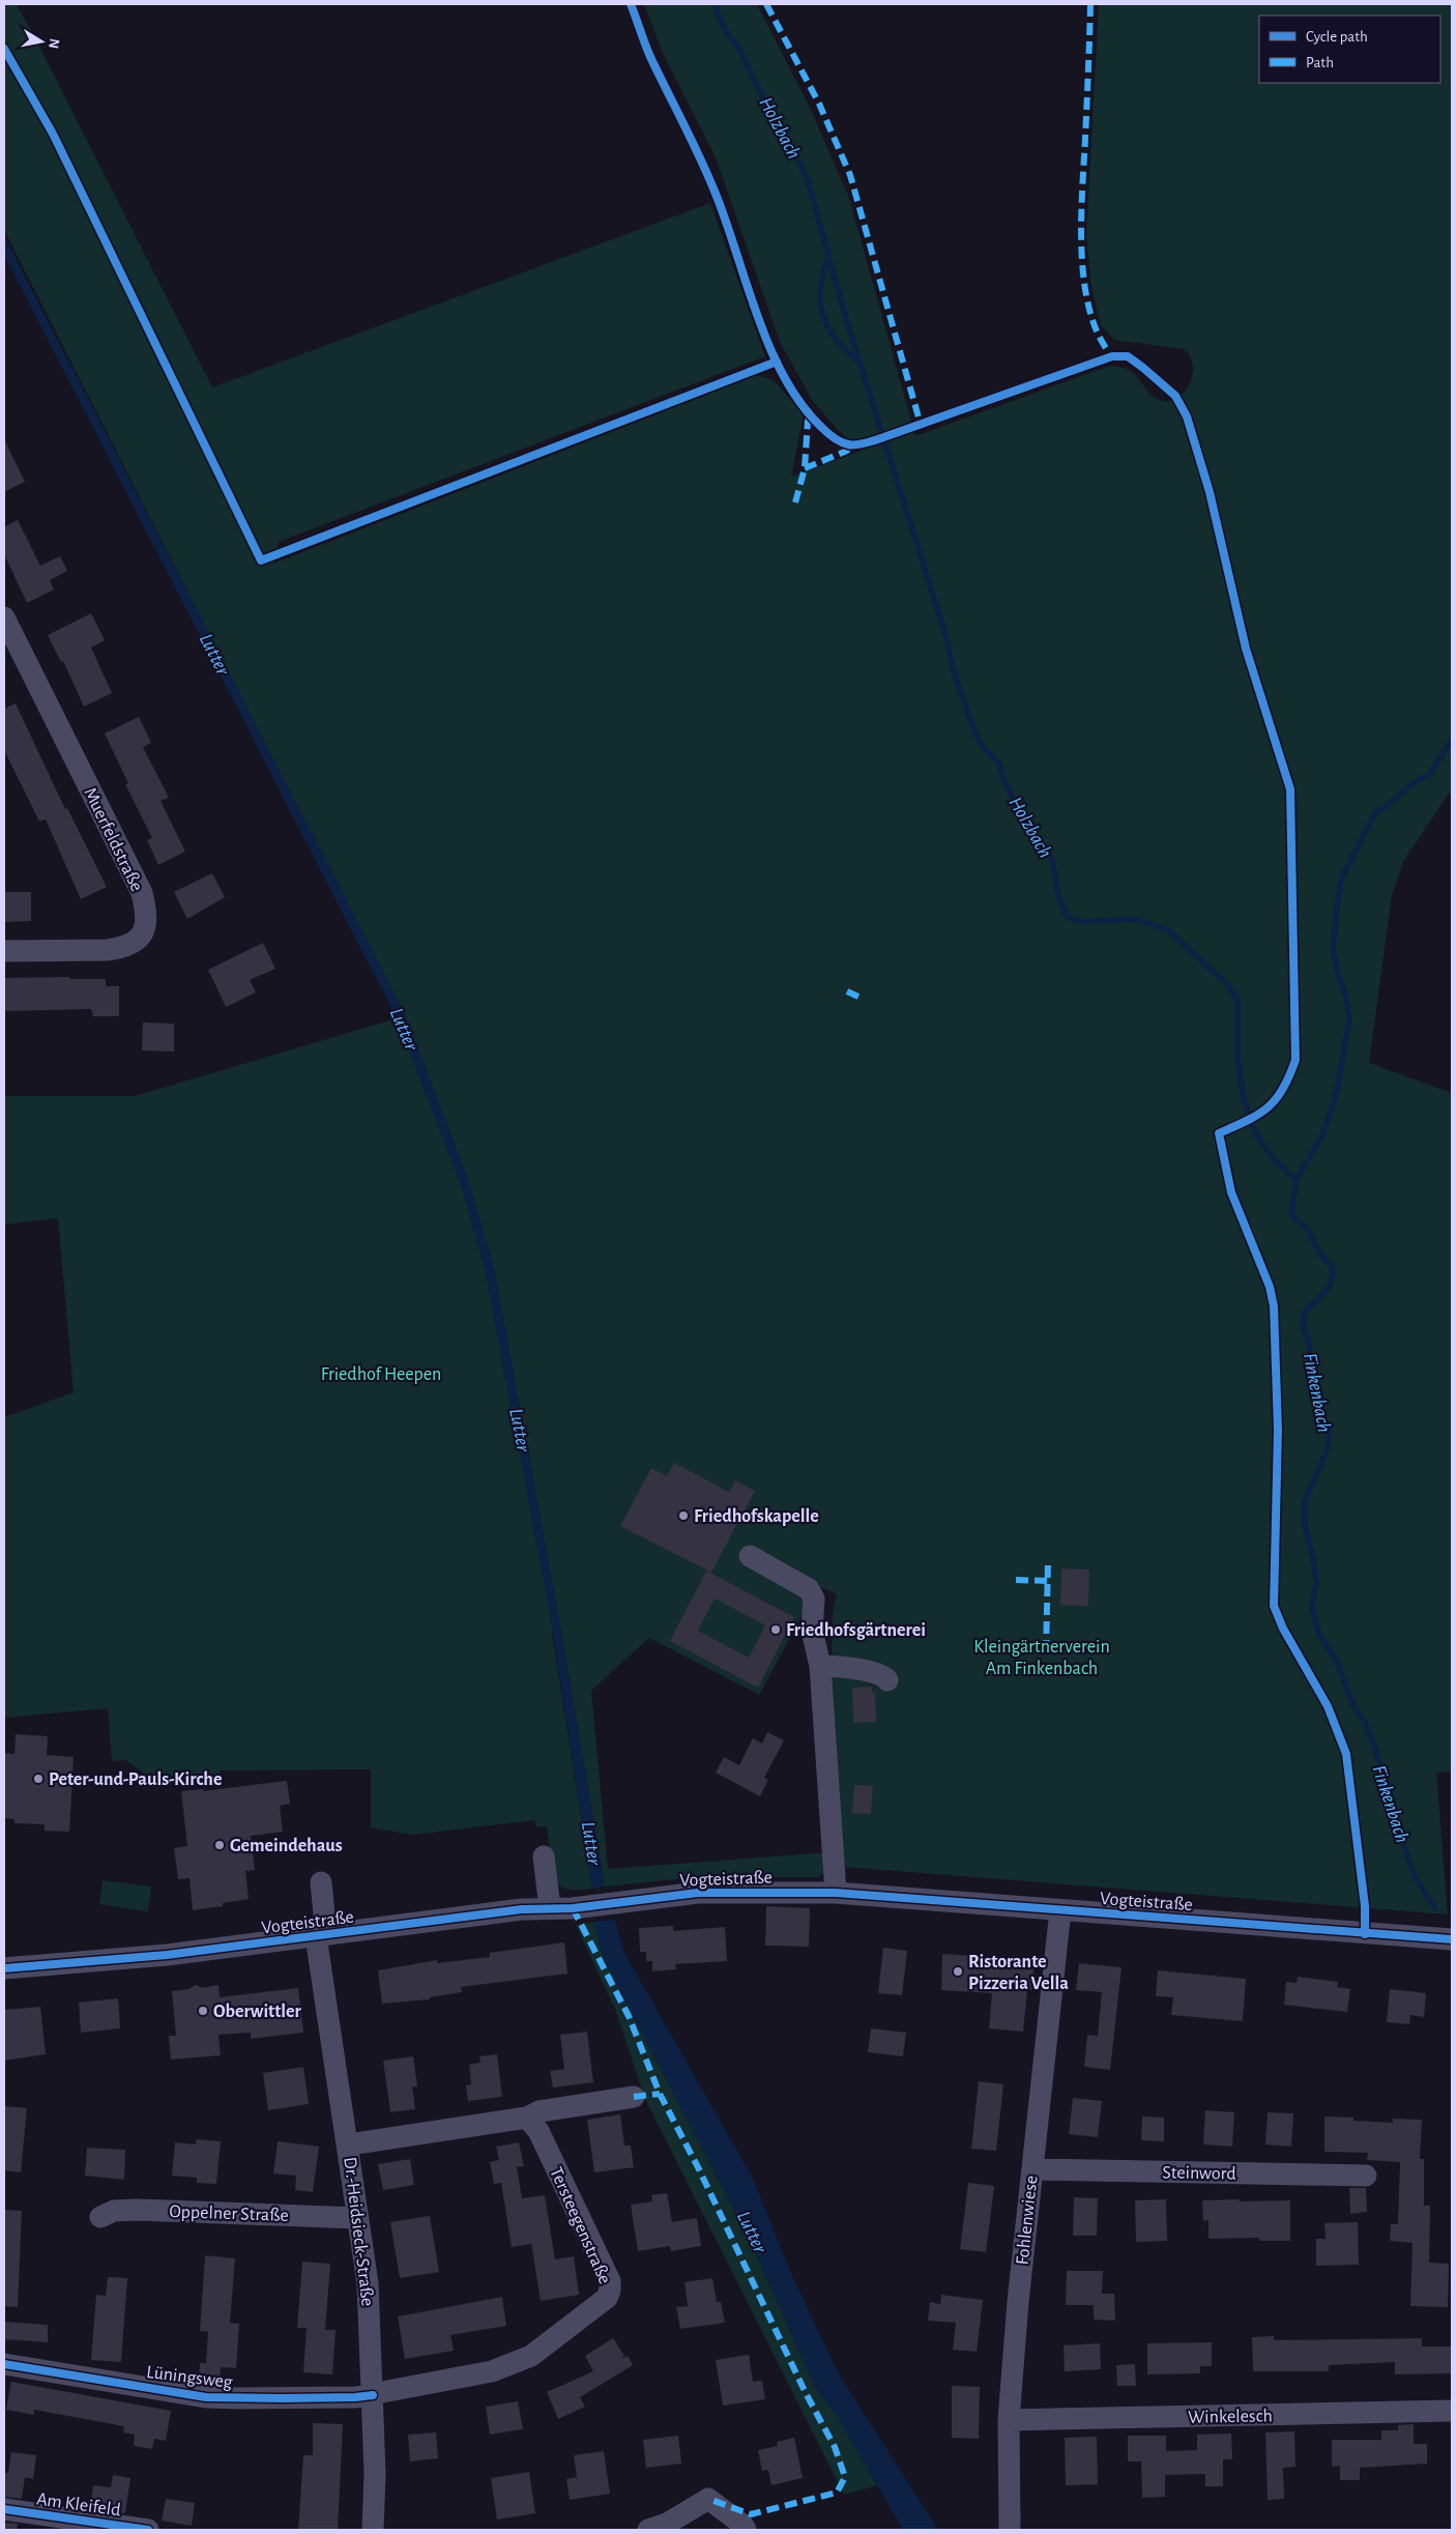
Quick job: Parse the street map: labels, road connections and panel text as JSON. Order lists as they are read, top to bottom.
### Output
{
  "streets": {
    "street": [
      "Muerfeldstraße",
      "Vogteistraße",
      "Steinword",
      "Oppelner Straße",
      "Fohlenwiese",
      "Tersteegenstraße",
      "Dr.-Heidsieck-Straße",
      "Lüningsweg",
      "Winkelesch",
      "Am Kleifeld"
    ]
  },
  "crossings": [
    ["Vogteistraße", "Fohlenwiese"],
    ["Vogteistraße", "Dr.-Heidsieck-Straße"],
    ["Steinword", "Fohlenwiese"],
    ["Oppelner Straße", "Dr.-Heidsieck-Straße"],
    ["Fohlenwiese", "Winkelesch"],
    ["Tersteegenstraße", "Dr.-Heidsieck-Straße"],
    ["Tersteegenstraße", "Lüningsweg"],
    ["Dr.-Heidsieck-Straße", "Lüningsweg"]
  ],
  "water": ["Holzbach", "Lutter", "Finkenbach"],
  "parks": ["Friedhof Heepen", "Kleingärtnerverein Am Finkenbach"],
  "places": [
    "Friedhofskapelle",
    "Friedhofsgärtnerei",
    "Peter-und-Pauls-Kirche",
    "Gemeindehaus",
    "Ristorante Pizzeria Vella",
    "Oberwittler"
  ],
  "legend": ["Cycle path", "Path"],
  "north": "right"
}
